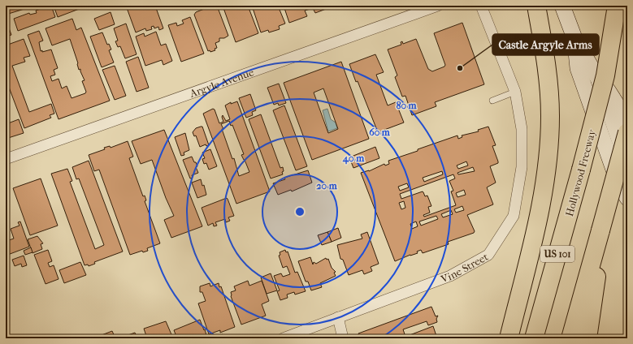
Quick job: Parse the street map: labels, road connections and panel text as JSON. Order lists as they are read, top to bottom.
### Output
{
  "streets": {
    "highway": ["Hollywood Freeway", "US 101"],
    "street": ["Argyle Avenue", "Vine Street"]
  },
  "places": ["Castle Argyle Arms"],
  "rings": [
    "80 m",
    "60 m",
    "40 m",
    "20 m"
  ]
}
